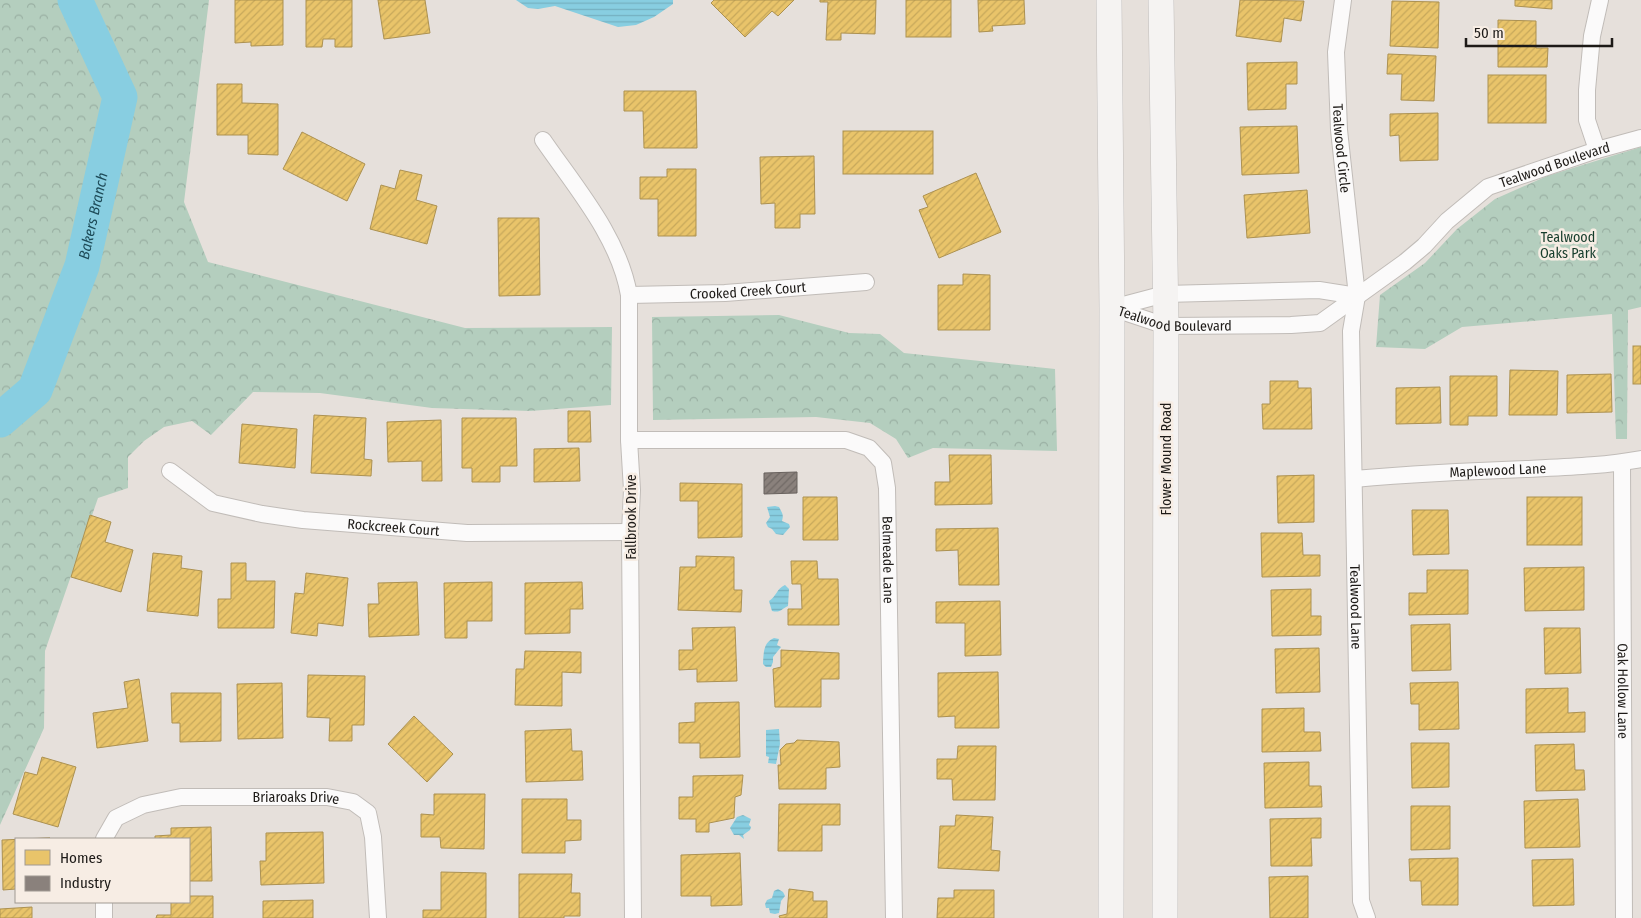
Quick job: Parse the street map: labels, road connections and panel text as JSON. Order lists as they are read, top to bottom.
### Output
{
  "streets": {
    "main road": ["Flower Mound Road"],
    "street": [
      "Tealwood Circle",
      "Tealwood Boulevard",
      "Crooked Creek Court",
      "Maplewood Lane",
      "Fallbrook Drive",
      "Rockcreek Court",
      "Belmeade Lane",
      "Tealwood Lane",
      "Oak Hollow Lane",
      "Briaroaks Drive"
    ]
  },
  "crossings": [
    ["Tealwood Circle", "Tealwood Boulevard"],
    ["Tealwood Circle", "Tealwood Lane"],
    ["Tealwood Boulevard", "Flower Mound Road"],
    ["Tealwood Boulevard", "Tealwood Lane"],
    ["Crooked Creek Court", "Fallbrook Drive"],
    ["Maplewood Lane", "Tealwood Lane"],
    ["Maplewood Lane", "Oak Hollow Lane"],
    ["Fallbrook Drive", "Rockcreek Court"],
    ["Fallbrook Drive", "Belmeade Lane"]
  ],
  "water": ["Bakers Branch"],
  "parks": ["Tealwood Oaks Park"],
  "legend": ["Homes", "Industry"],
  "scale_bar": "50 m"
}
